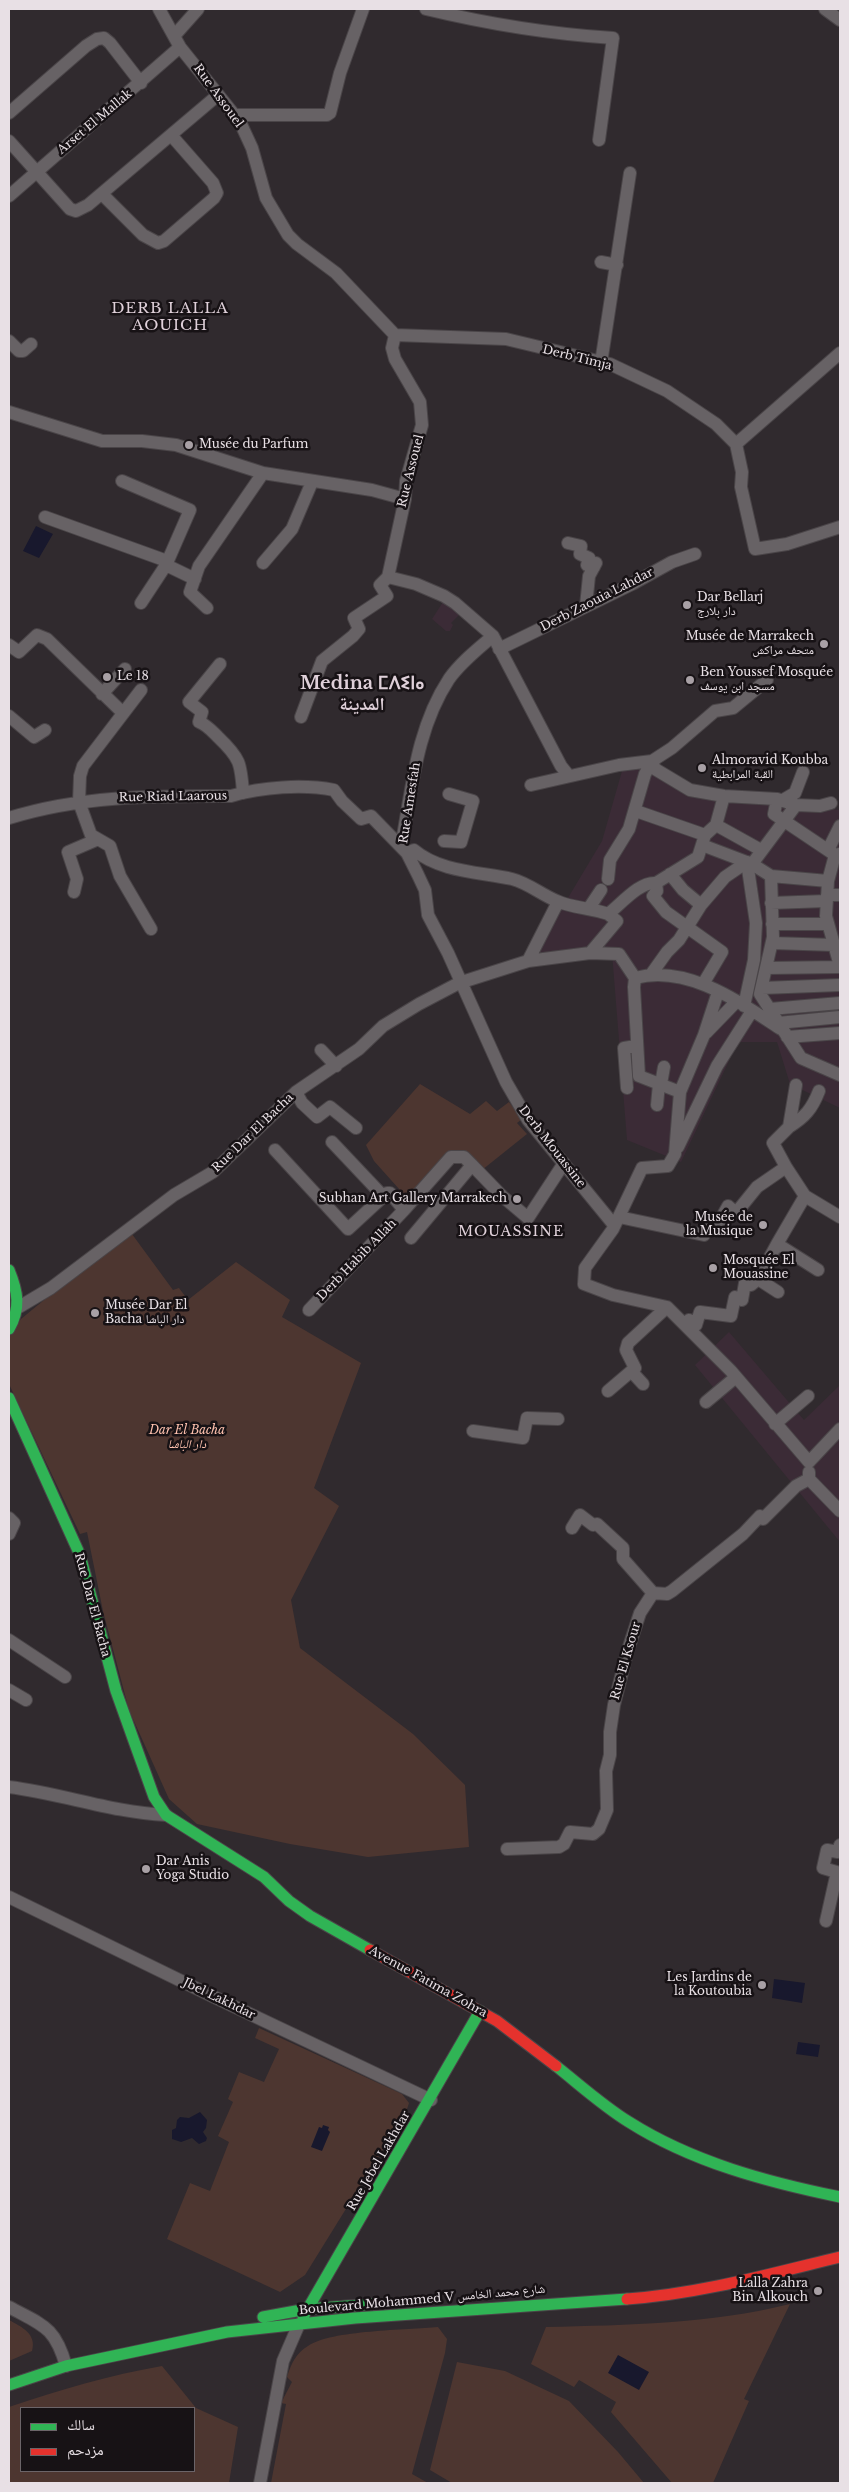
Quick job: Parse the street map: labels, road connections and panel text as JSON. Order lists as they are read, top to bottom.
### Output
{
  "streets": {
    "street": [
      "Rue Assouel",
      "Arset El Mallak",
      "Derb Timja",
      "Derb Zaouia Lahdar",
      "Rue Riad Laarous",
      "Rue Amesfah",
      "Rue Dar El Bacha",
      "Derb Mouassine",
      "Derb Habib Allah",
      "Rue El Ksour",
      "Avenue Fatima Zohra",
      "Jbel Lakhdar",
      "Rue Jebel Lakhdar",
      "Boulevard Mohammed V شارع محمد الخامس"
    ]
  },
  "crossings": [
    ["Rue Assouel", "Arset El Mallak"],
    ["Rue Assouel", "Derb Timja"],
    ["Rue Riad Laarous", "Rue Amesfah"],
    ["Rue Amesfah", "Rue Dar El Bacha"],
    ["Rue Amesfah", "Derb Mouassine"],
    ["Rue Dar El Bacha", "Derb Mouassine"],
    ["Rue Dar El Bacha", "Avenue Fatima Zohra"],
    ["Derb Mouassine", "Derb Habib Allah"],
    ["Avenue Fatima Zohra", "Rue Jebel Lakhdar"],
    ["Jbel Lakhdar", "Rue Jebel Lakhdar"],
    ["Rue Jebel Lakhdar", "Boulevard Mohammed V شارع محمد الخامس"]
  ],
  "districts": ["DERB LALLA AOUICH", "Medina ⵎⴷⵉⵏⴰ المدينة", "MOUASSINE"],
  "parks": ["Dar El Bacha دار الباشا"],
  "places": [
    "Musée du Parfum",
    "Dar Bellarj دار بلارج",
    "Musée de Marrakech متحف مراكش",
    "Le 18",
    "Ben Youssef Mosquée مسجد ابن يوسف",
    "Almoravid Koubba القبة المرابطية",
    "Subhan Art Gallery Marrakech",
    "Musée de la Musique",
    "Mosquée El Mouassine",
    "Musée Dar El Bacha دار الباشا",
    "Dar Anis Yoga Studio",
    "Les Jardins de la Koutoubia",
    "Lalla Zahra Bin Alkouch"
  ],
  "legend": ["سالك", "مزدحم"]
}
